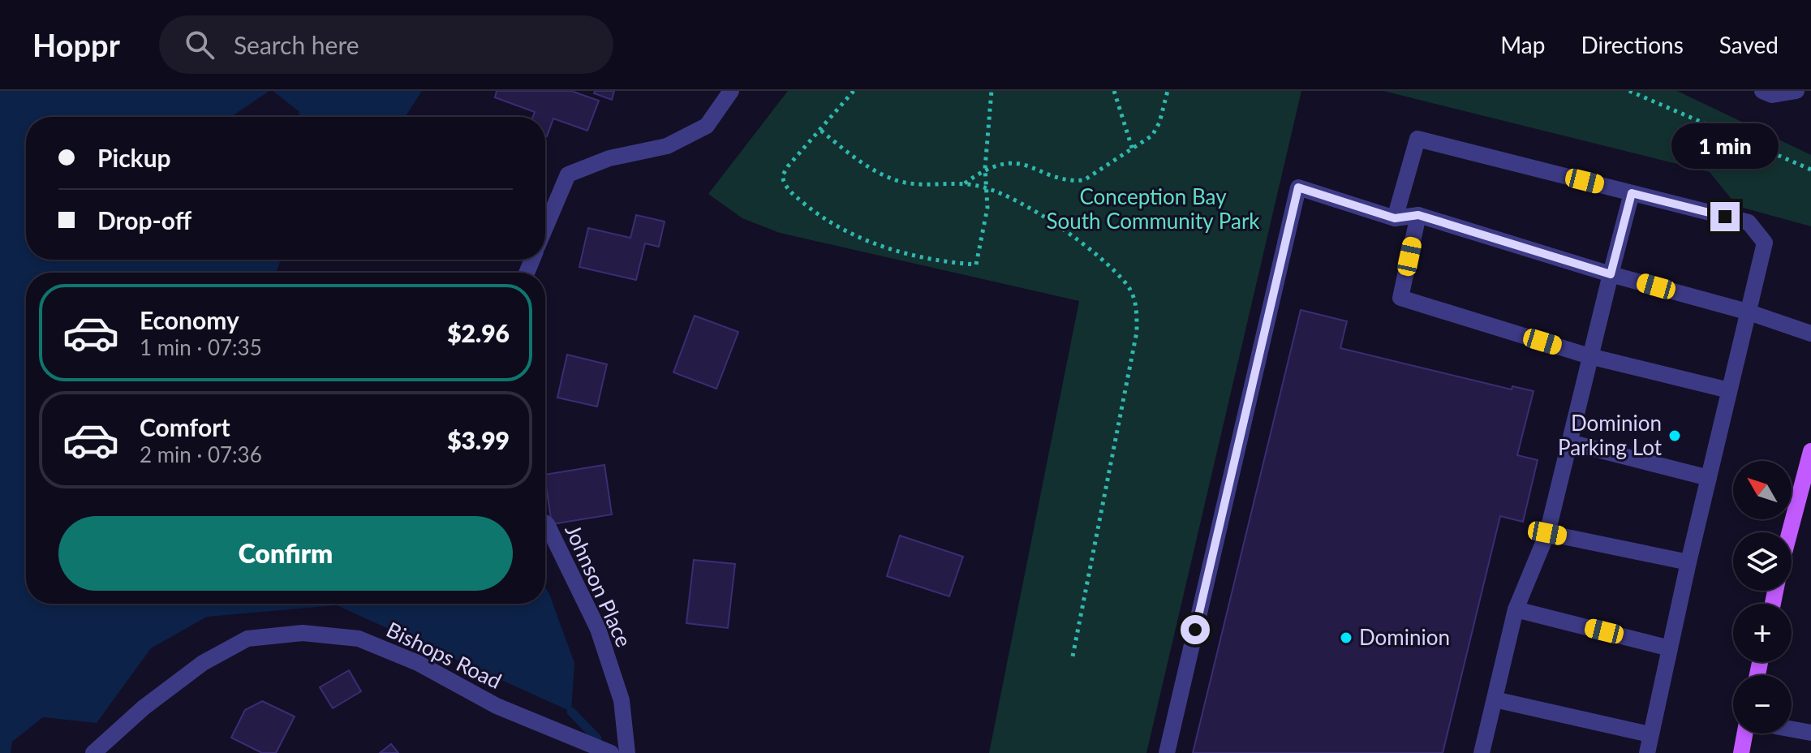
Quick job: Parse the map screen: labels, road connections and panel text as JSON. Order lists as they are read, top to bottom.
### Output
{
  "streets": {
    "street": ["Johnson Place", "Bishops Road"]
  },
  "parks": ["Conception Bay South Community Park"],
  "places": ["Dominion Parking Lot", "Dominion"],
  "north": "top left",
  "page": {
    "header": "Hoppr",
    "search": "Search here",
    "nav": ["Map", "Directions", "Saved"],
    "banner": ["Pickup", "Drop-off"],
    "bubble": "1 min",
    "list": [
      {
        "name": "Economy",
        "note": "1 min · 07:35",
        "value": "$2.96"
      },
      {
        "name": "Comfort",
        "note": "2 min · 07:36",
        "value": "$3.99"
      }
    ],
    "map_buttons": ["+", "−"],
    "buttons": "Confirm"
  }
}
